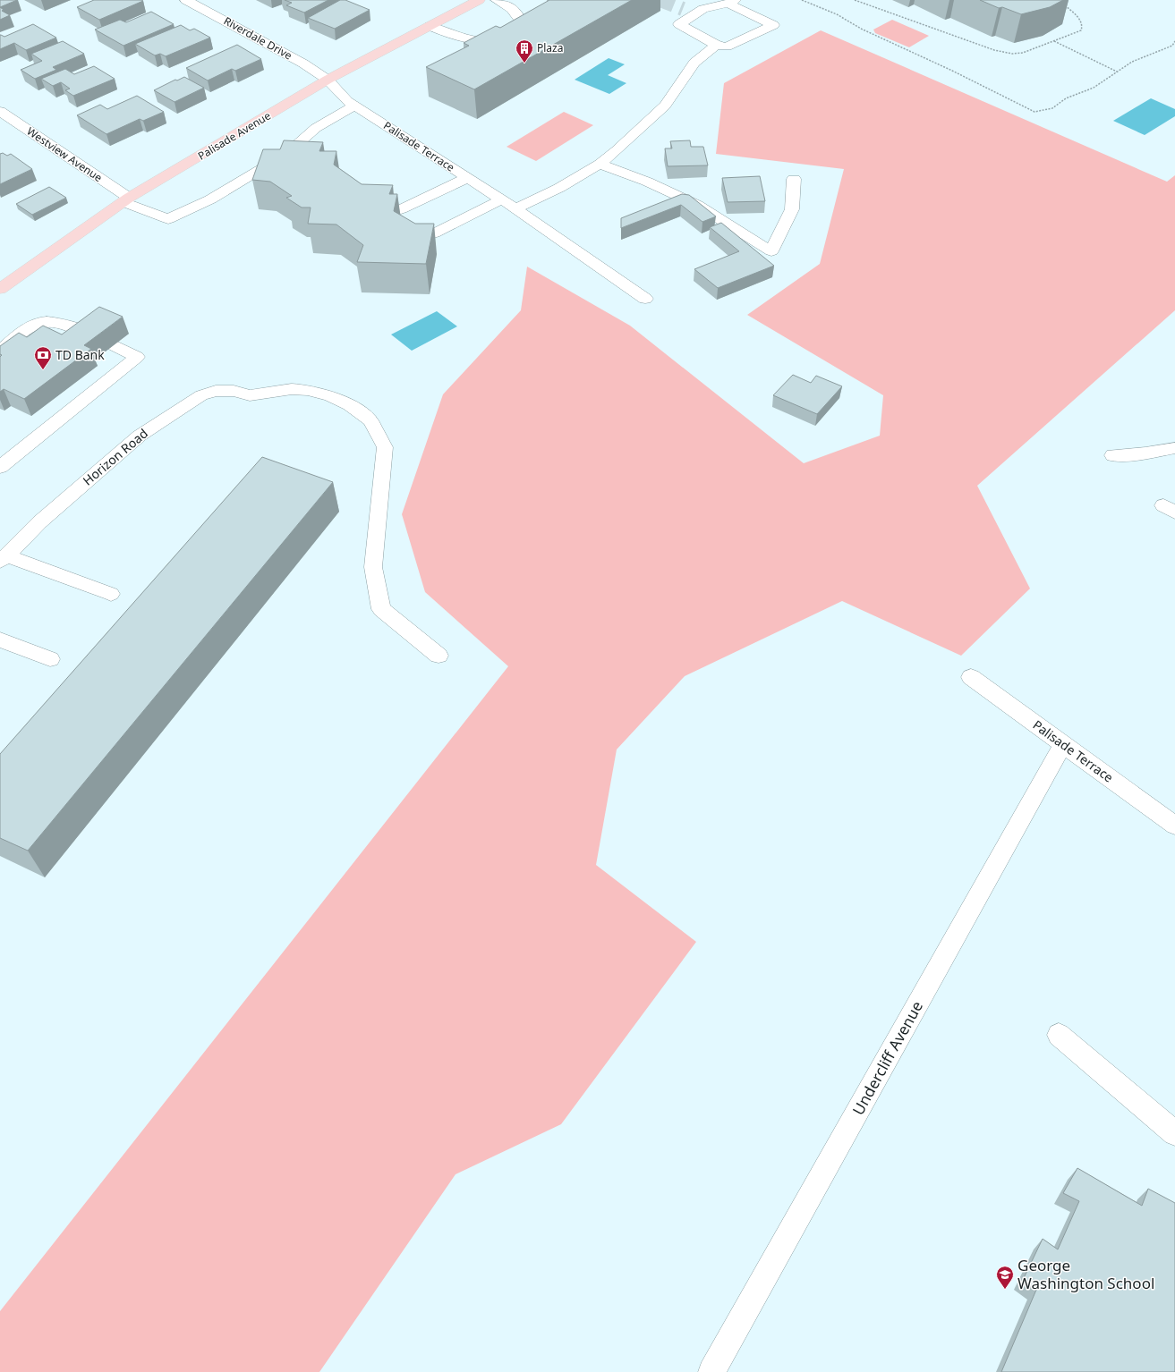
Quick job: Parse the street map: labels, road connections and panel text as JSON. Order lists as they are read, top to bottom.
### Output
{
  "streets": {
    "main road": ["Palisade Avenue"],
    "street": [
      "Riverdale Drive",
      "Palisade Terrace",
      "Westview Avenue",
      "Horizon Road",
      "Undercliff Avenue"
    ]
  },
  "crossings": [
    ["Riverdale Drive", "Palisade Avenue"],
    ["Riverdale Drive", "Palisade Terrace"],
    ["Palisade Avenue", "Palisade Terrace"],
    ["Palisade Avenue", "Westview Avenue"],
    ["Palisade Terrace", "Westview Avenue"],
    ["Palisade Terrace", "Undercliff Avenue"]
  ],
  "places": {
    "building": ["Plaza"],
    "bank": ["TD Bank"],
    "school or university": ["George Washington School"]
  }
}
